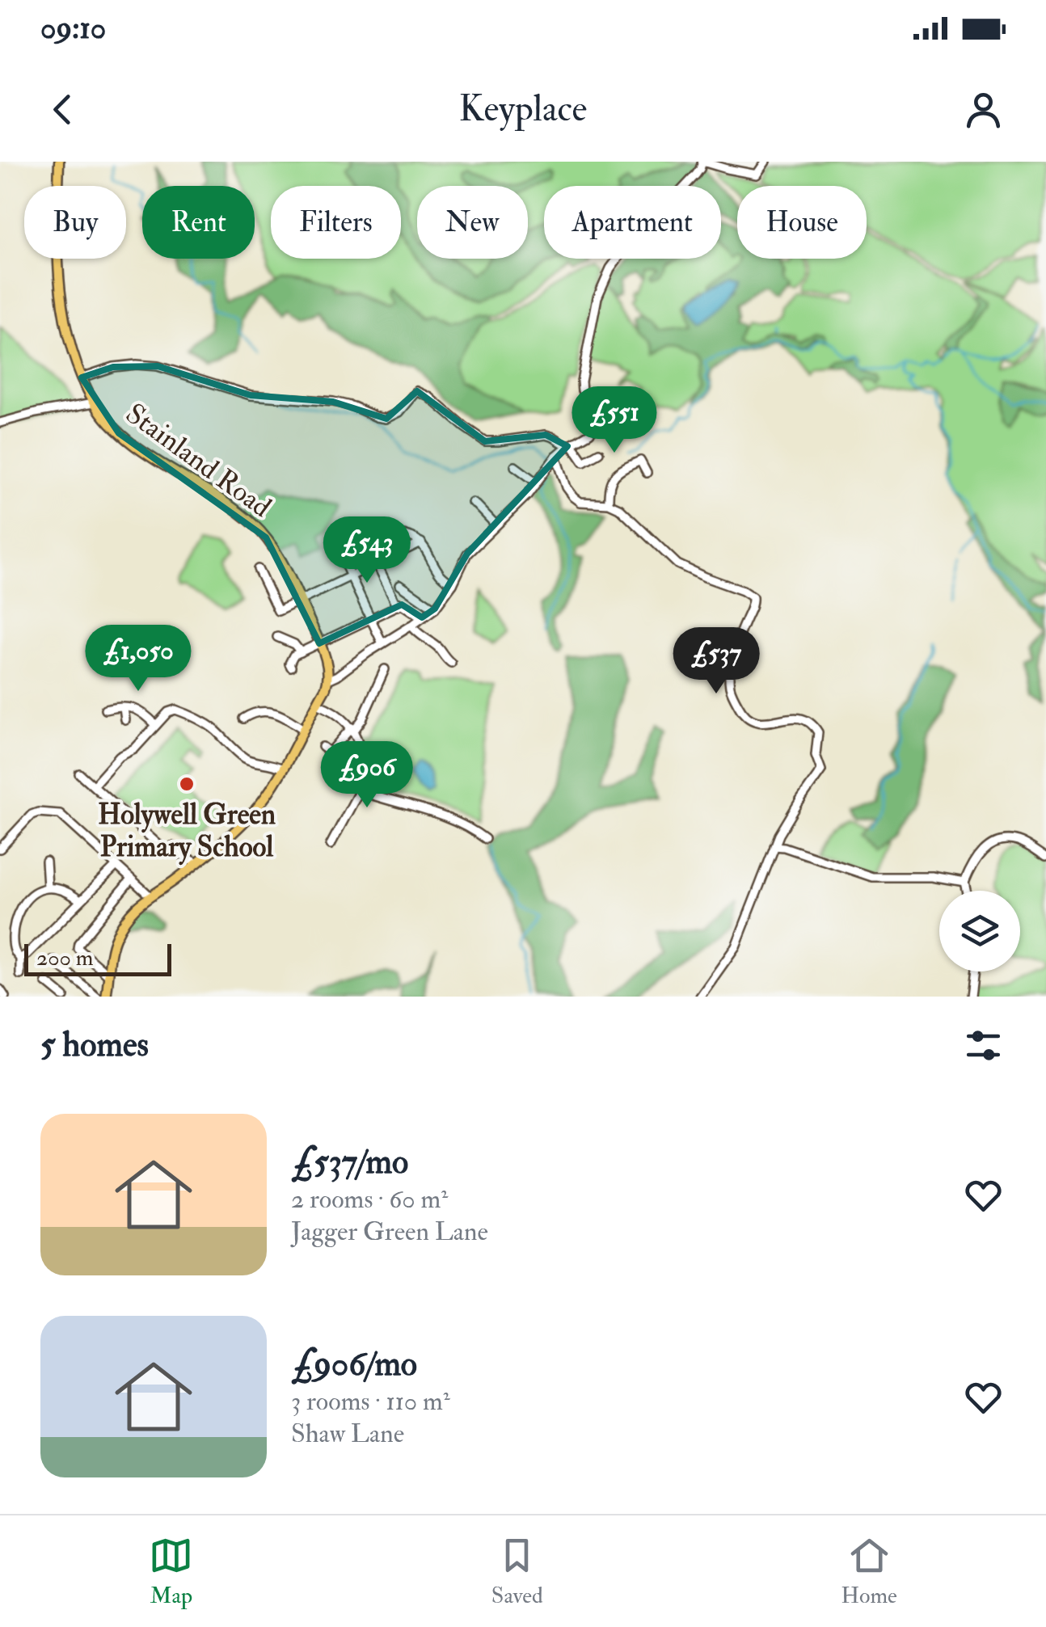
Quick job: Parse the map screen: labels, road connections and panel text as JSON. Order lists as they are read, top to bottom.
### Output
{
  "streets": {
    "main road": ["Stainland Road"]
  },
  "places": ["Holywell Green Primary School"],
  "scale_bar": "200 m",
  "page": {
    "status": "09:10",
    "header": "Keyplace",
    "chip": [
      "Buy",
      "Rent",
      "Filters",
      "New",
      "Apartment",
      "House"
    ],
    "price": [
      "£551",
      "£543",
      "£1,050",
      "£537",
      "£906"
    ],
    "scale": "200 m",
    "heading": "5 homes",
    "list": [
      {
        "name": "£537/mo",
        "note": "2 rooms · 60 m² · Jagger Green Lane"
      },
      {
        "name": "£906/mo",
        "note": "3 rooms · 110 m² · Shaw Lane"
      }
    ],
    "tabs": ["Map", "Saved", "Home"]
  }
}
